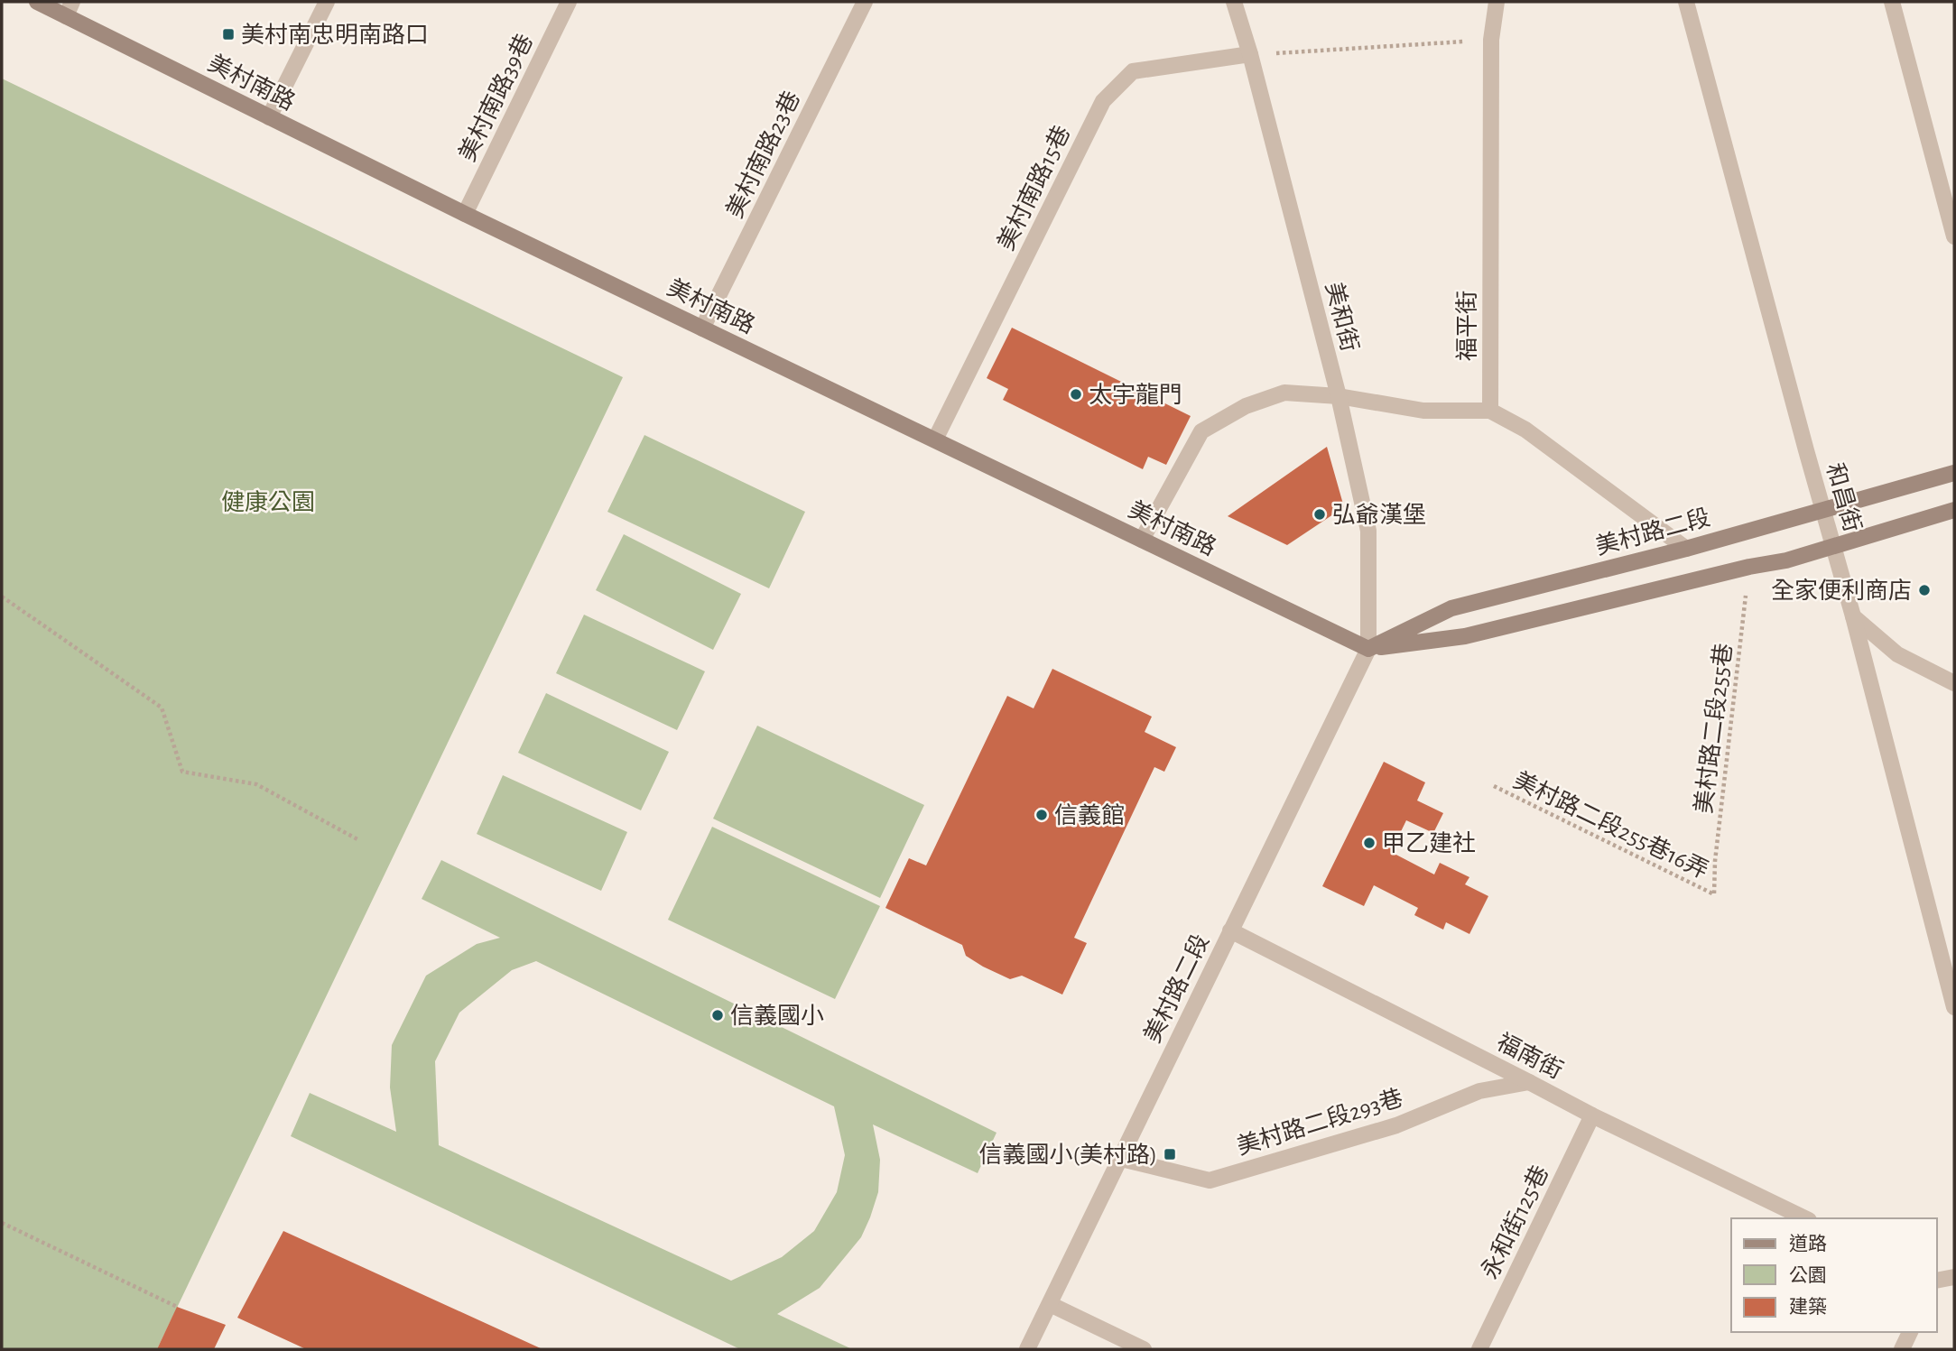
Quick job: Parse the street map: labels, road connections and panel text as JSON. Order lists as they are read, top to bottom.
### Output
{
  "streets": {
    "street": [
      "美村南路",
      "美村南路39巷",
      "美村南路23巷",
      "美村南路15巷",
      "美和街",
      "福平街",
      "和昌街",
      "美村路二段",
      "福南街",
      "美村路二段293巷",
      "永和街125巷"
    ],
    "path": ["美村路二段255巷", "美村路二段255巷16弄"]
  },
  "crossings": [
    ["美村南路", "美村南路39巷"],
    ["美村南路", "美村南路23巷"],
    ["美村南路", "美村南路15巷"],
    ["美村南路", "美和街"],
    ["美村南路", "美村路二段"],
    ["美村南路15巷", "美和街"],
    ["美和街", "美村路二段"],
    ["和昌街", "美村路二段"],
    ["美村路二段", "福南街"],
    ["美村路二段", "美村路二段293巷"],
    ["美村路二段255巷", "美村路二段255巷16弄"],
    ["福南街", "美村路二段293巷"],
    ["福南街", "永和街125巷"]
  ],
  "parks": ["健康公園"],
  "places": {
    "transit": ["美村南忠明南路口", "信義國小(美村路)"],
    "other": [
      "太宇龍門",
      "弘爺漢堡",
      "全家便利商店",
      "信義館",
      "甲乙建社",
      "信義國小"
    ]
  },
  "legend": ["道路", "公園", "建築"]
}
